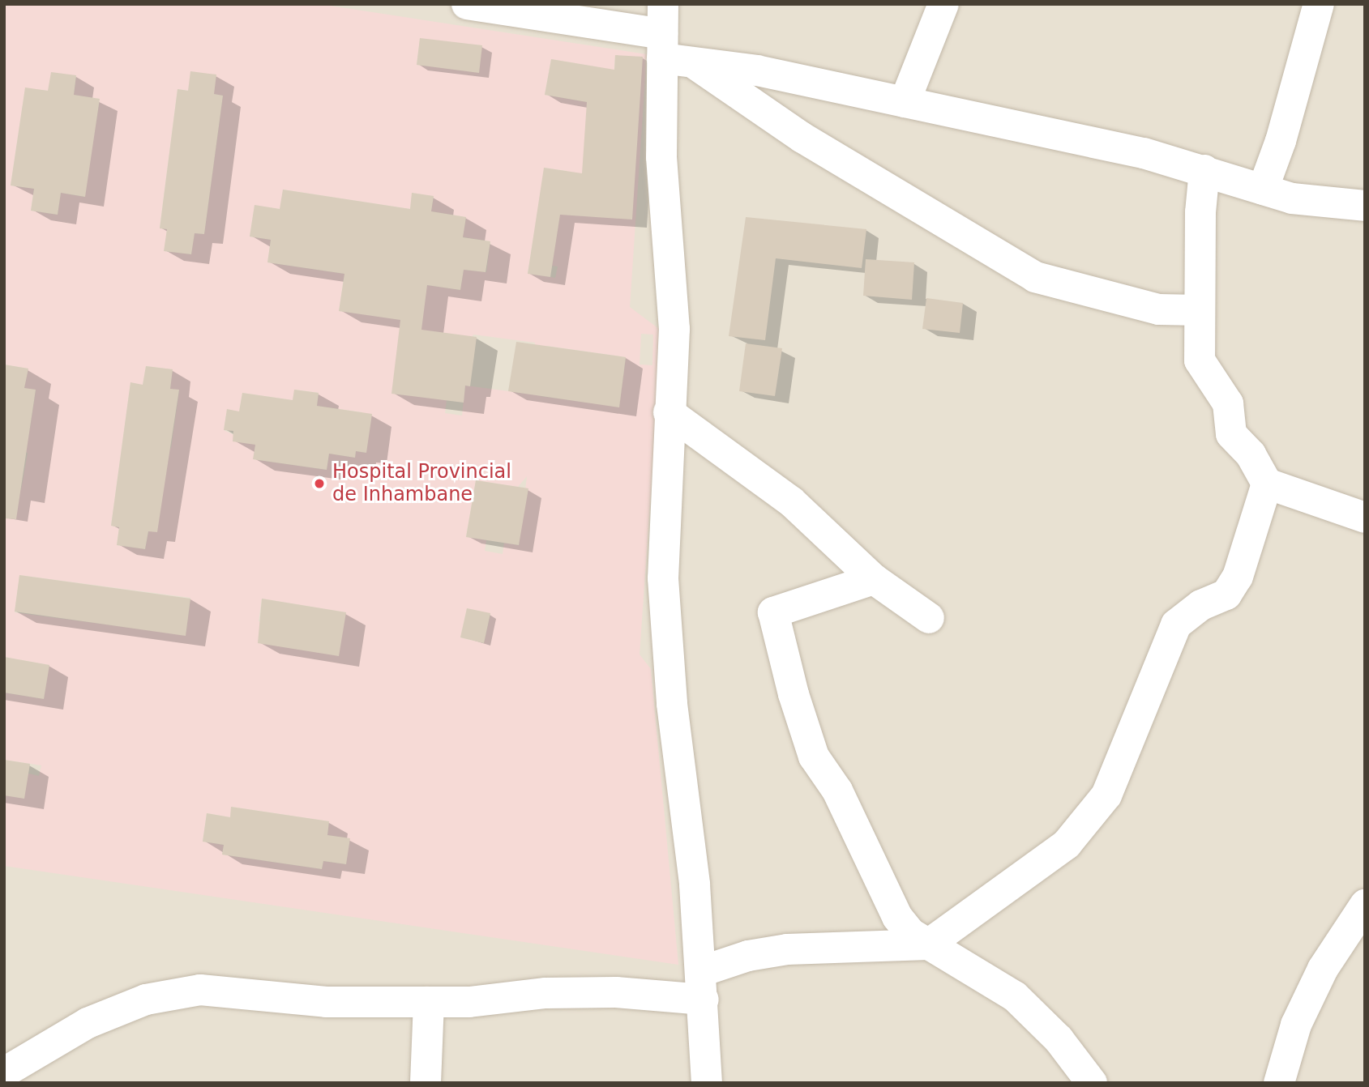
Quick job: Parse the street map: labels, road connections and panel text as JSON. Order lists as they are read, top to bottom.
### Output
{
  "places": ["Hospital Provincial de Inhambane"]
}
